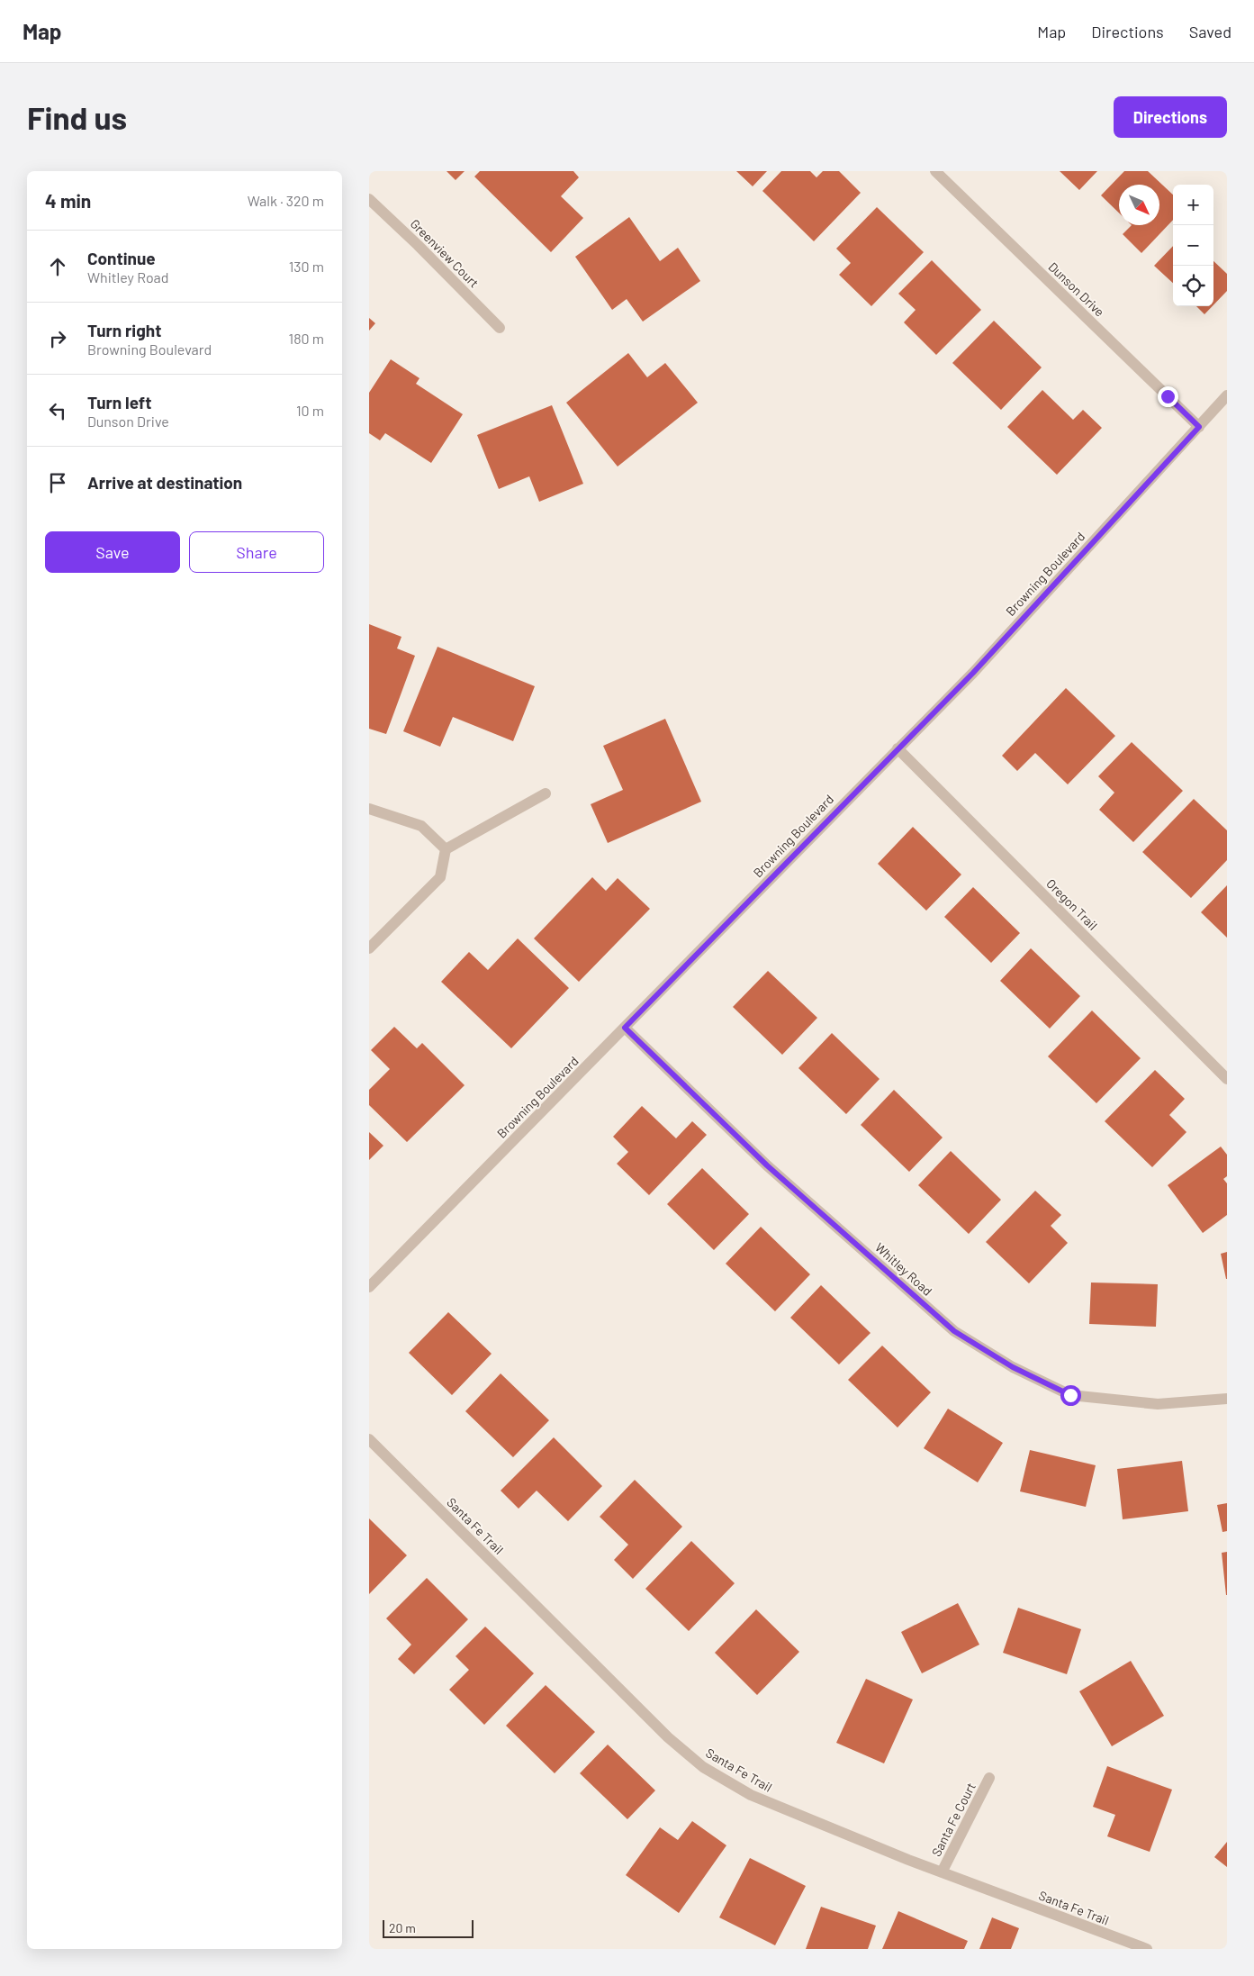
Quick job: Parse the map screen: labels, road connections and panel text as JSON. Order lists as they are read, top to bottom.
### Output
{
  "streets": {
    "street": [
      "Greenview Court",
      "Dunson Drive",
      "Browning Boulevard",
      "Oregon Trail",
      "Whitley Road",
      "Santa Fe Trail",
      "Santa Fe Court"
    ]
  },
  "crossings": [
    ["Dunson Drive", "Browning Boulevard"],
    ["Browning Boulevard", "Oregon Trail"],
    ["Browning Boulevard", "Whitley Road"],
    ["Santa Fe Trail", "Santa Fe Court"]
  ],
  "scale_bar": "20 m",
  "north": "bottom right",
  "page": {
    "header": "Map",
    "nav": ["Map", "Directions", "Saved"],
    "buttons": [
      "Directions",
      ["Save", "Share"]
    ],
    "title": "Find us",
    "heading": ["4 min", "Walk · 320 m"],
    "map_buttons": ["+", "−"],
    "list": [
      ["Continue", "Whitley Road", "130 m"],
      ["Turn right", "Browning Boulevard", "180 m"],
      ["Turn left", "Dunson Drive", "10 m"],
      "Arrive at destination"
    ],
    "scale": "20 m"
  }
}
